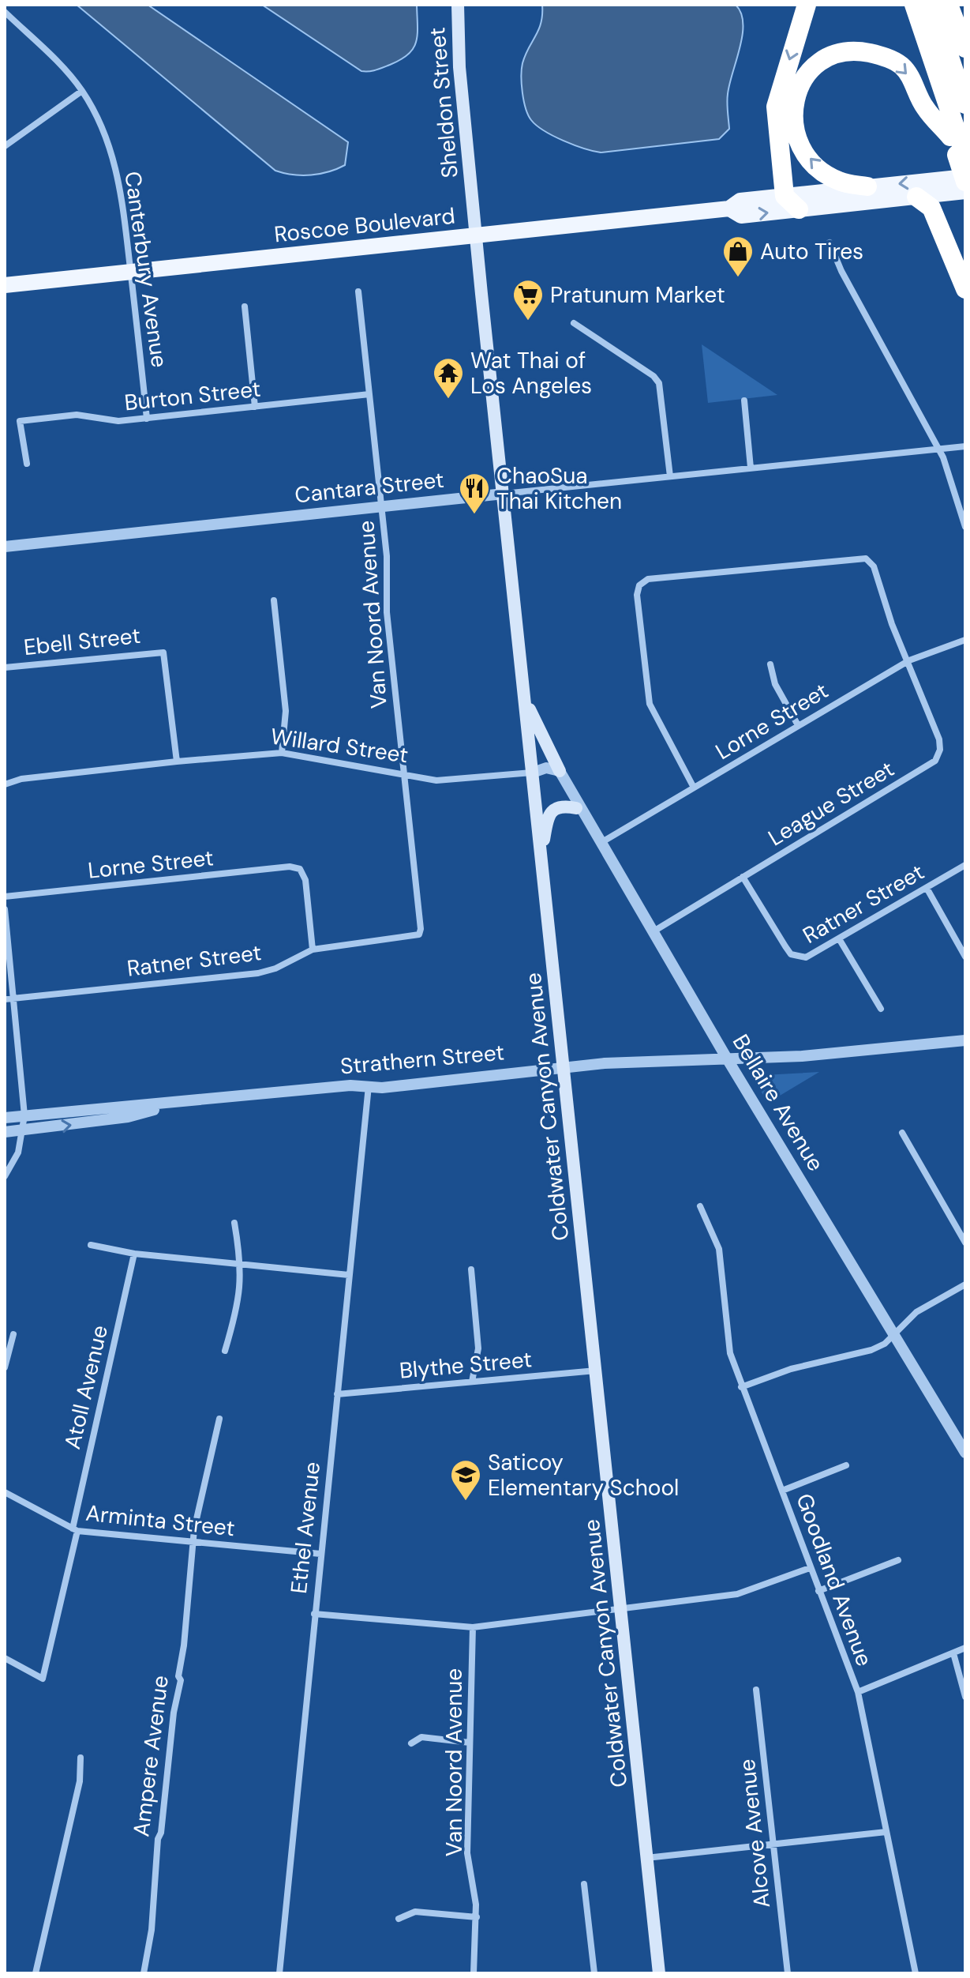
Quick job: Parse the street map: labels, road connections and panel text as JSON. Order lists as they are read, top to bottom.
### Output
{
  "streets": {
    "main road": ["Sheldon Street", "Roscoe Boulevard", "Coldwater Canyon Avenue"],
    "street": [
      "Canterbury Avenue",
      "Burton Street",
      "Cantara Street",
      "Van Noord Avenue",
      "Ebell Street",
      "Lorne Street",
      "Willard Street",
      "League Street",
      "Ratner Street",
      "Strathern Street",
      "Bellaire Avenue",
      "Blythe Street",
      "Atoll Avenue",
      "Arminta Street",
      "Ethel Avenue",
      "Goodland Avenue",
      "Ampere Avenue",
      "Alcove Avenue"
    ]
  },
  "crossings": [
    ["Sheldon Street", "Roscoe Boulevard"],
    ["Sheldon Street", "Coldwater Canyon Avenue"],
    ["Roscoe Boulevard", "Canterbury Avenue"],
    ["Roscoe Boulevard", "Coldwater Canyon Avenue"],
    ["Canterbury Avenue", "Burton Street"],
    ["Burton Street", "Van Noord Avenue"],
    ["Cantara Street", "Van Noord Avenue"],
    ["Cantara Street", "Coldwater Canyon Avenue"],
    ["Van Noord Avenue", "Willard Street"],
    ["Van Noord Avenue", "Ratner Street"],
    ["Ebell Street", "Willard Street"],
    ["Lorne Street", "League Street"],
    ["Lorne Street", "Ratner Street"],
    ["Lorne Street", "Bellaire Avenue"],
    ["Willard Street", "Coldwater Canyon Avenue"],
    ["League Street", "Ratner Street"],
    ["League Street", "Bellaire Avenue"],
    ["Strathern Street", "Bellaire Avenue"],
    ["Strathern Street", "Coldwater Canyon Avenue"],
    ["Strathern Street", "Ethel Avenue"],
    ["Coldwater Canyon Avenue", "Blythe Street"],
    ["Blythe Street", "Ethel Avenue"],
    ["Atoll Avenue", "Arminta Street"],
    ["Arminta Street", "Ethel Avenue"],
    ["Arminta Street", "Ampere Avenue"]
  ],
  "places": {
    "shop": ["Auto Tires"],
    "supermarket": ["Pratunum Market"],
    "temple": ["Wat Thai of Los Angeles"],
    "restaurant": ["ChaoSua Thai Kitchen"],
    "school or university": ["Saticoy Elementary School"]
  }
}
